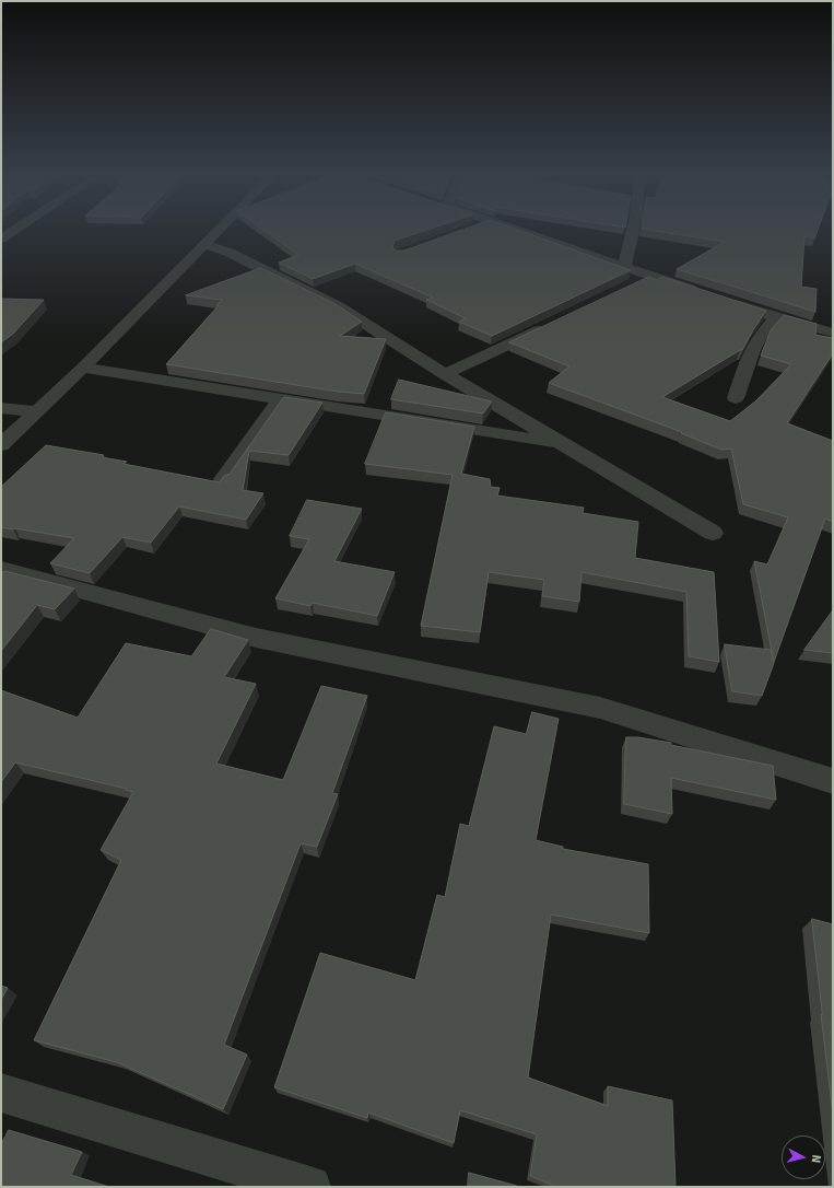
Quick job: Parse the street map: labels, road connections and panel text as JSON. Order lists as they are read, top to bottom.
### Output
{
  "north": "right"
}
